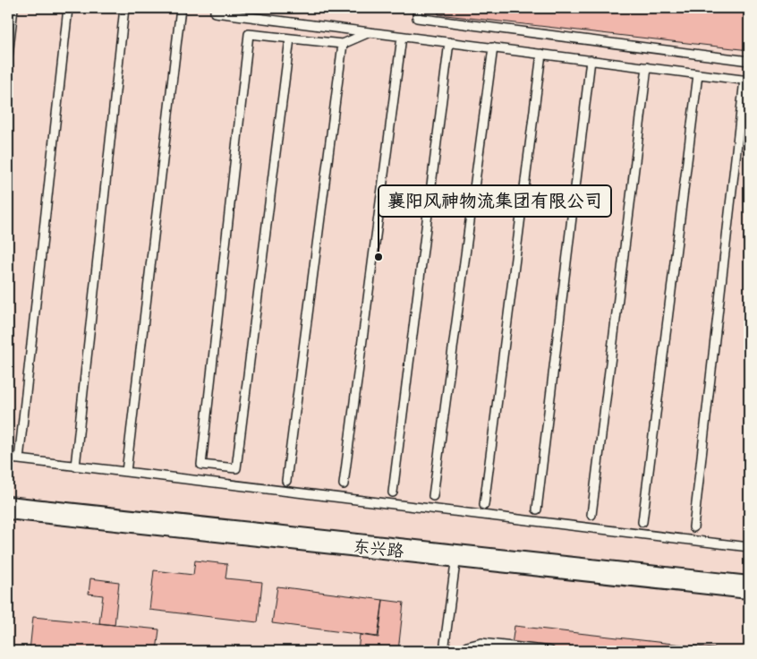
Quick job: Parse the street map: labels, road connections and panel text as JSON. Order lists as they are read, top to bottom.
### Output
{
  "streets": {
    "street": ["东兴路"]
  },
  "places": ["襄阳风神物流集团有限公司"]
}
